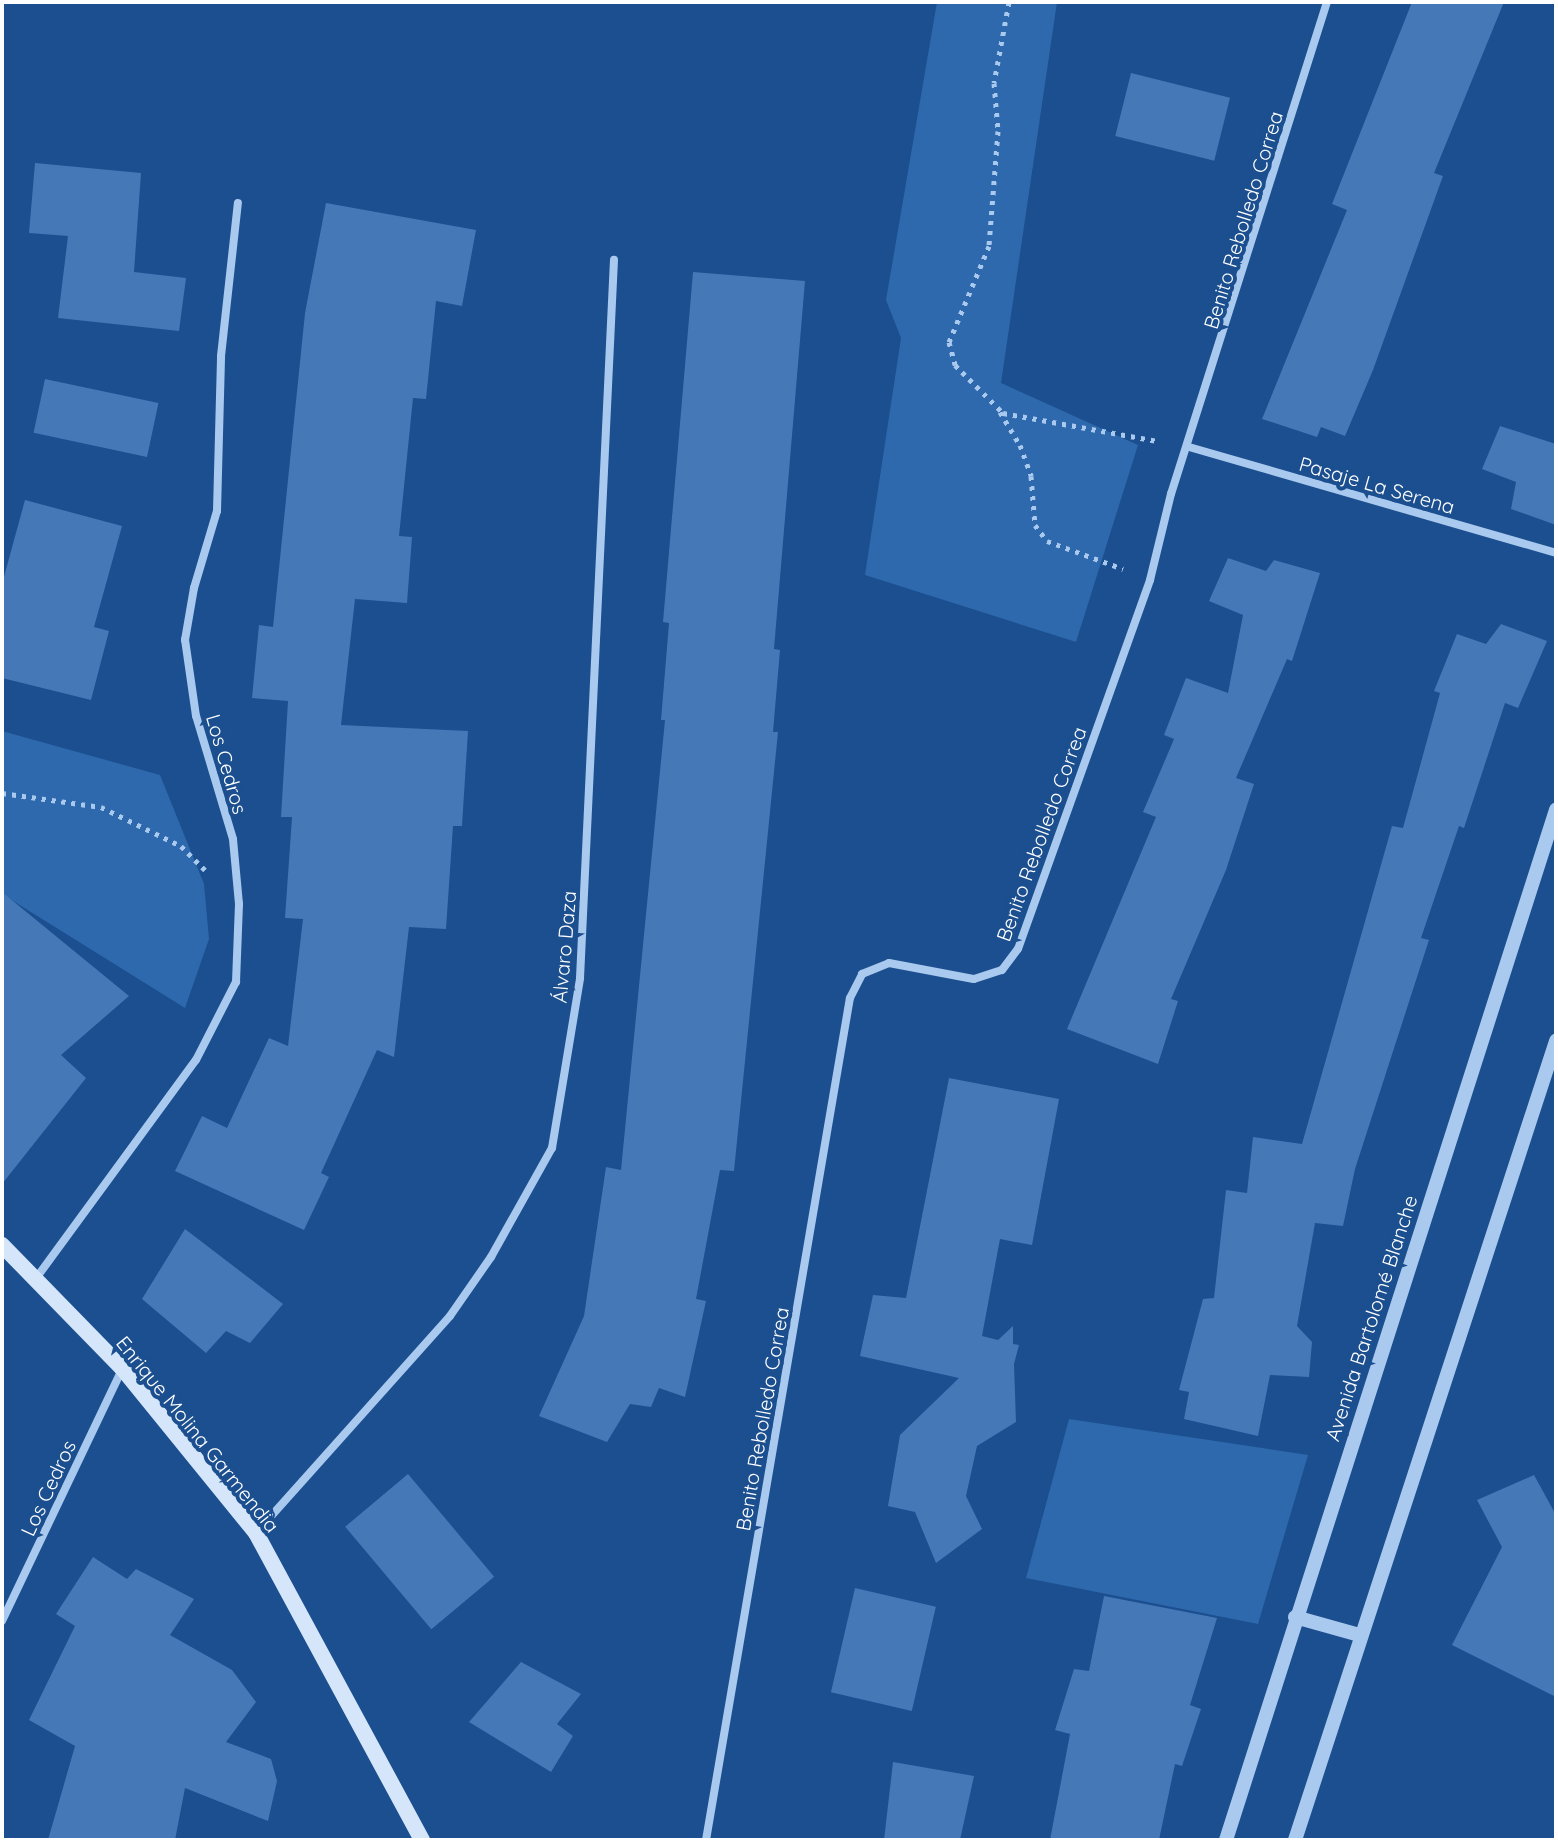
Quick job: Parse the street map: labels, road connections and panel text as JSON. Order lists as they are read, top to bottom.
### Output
{
  "streets": {
    "main road": ["Enrique Molina Garmendia"],
    "street": [
      "Benito Rebolledo Correa",
      "Pasaje La Serena",
      "Los Cedros",
      "Álvaro Daza",
      "Avenida Bartolomé Blanche"
    ]
  },
  "crossings": [
    ["Benito Rebolledo Correa", "Pasaje La Serena"],
    ["Los Cedros", "Enrique Molina Garmendia"],
    ["Álvaro Daza", "Enrique Molina Garmendia"]
  ]
}
